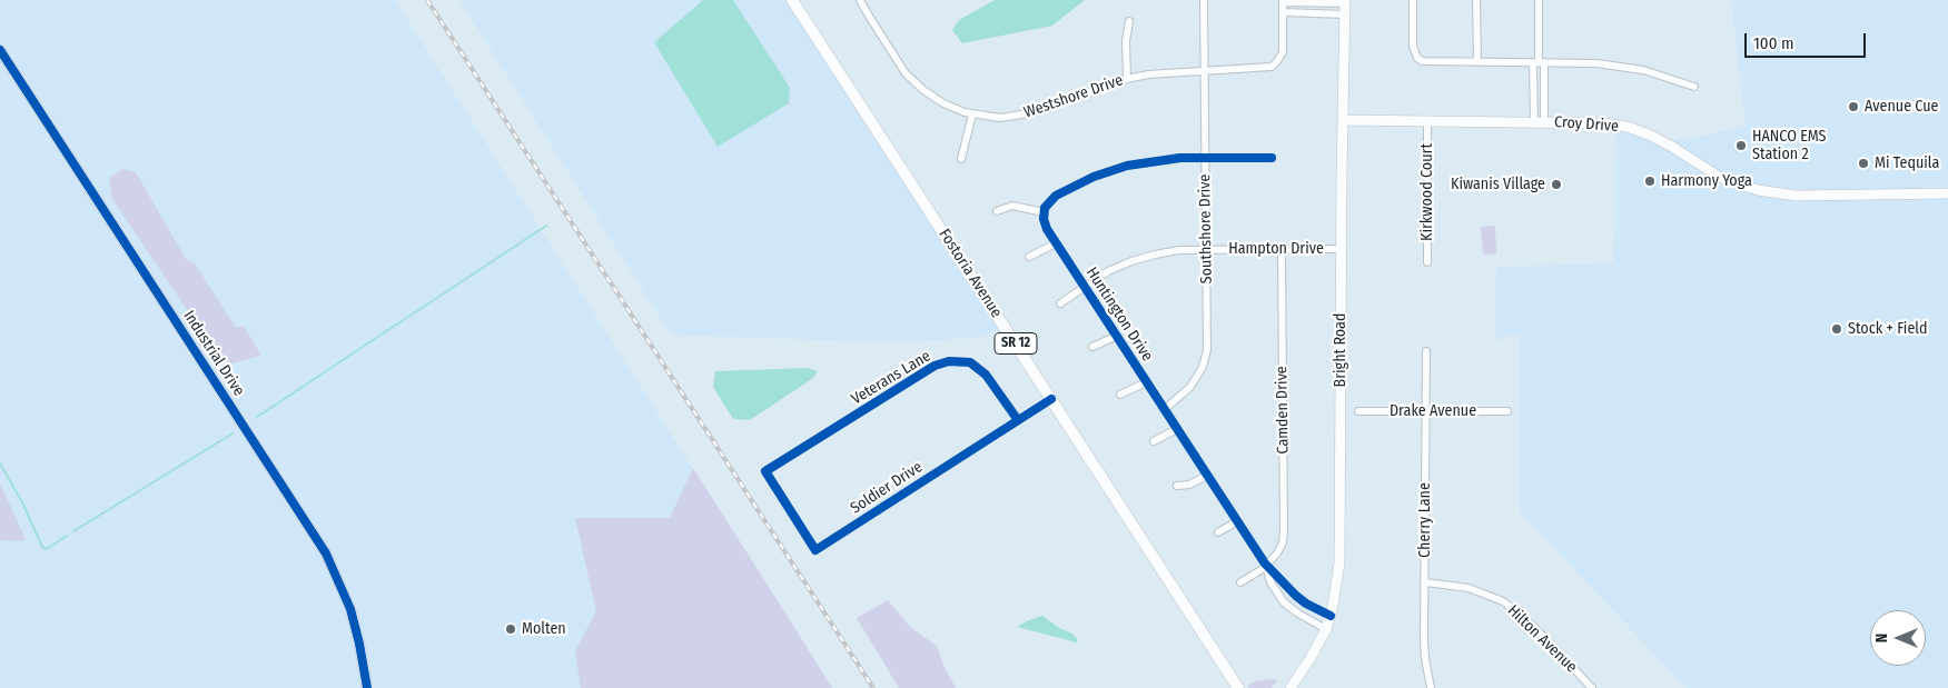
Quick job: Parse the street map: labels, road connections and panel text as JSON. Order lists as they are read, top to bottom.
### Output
{
  "streets": {
    "main road": ["Fostoria Avenue", "SR 12"],
    "street": [
      "Westshore Drive",
      "Croy Drive",
      "Kirkwood Court",
      "Southshore Drive",
      "Hampton Drive",
      "Huntington Drive",
      "Bright Road",
      "Industrial Drive",
      "Veterans Lane",
      "Camden Drive",
      "Drake Avenue",
      "Soldier Drive",
      "Cherry Lane",
      "Hilton Avenue"
    ]
  },
  "crossings": [
    ["Westshore Drive", "Southshore Drive"],
    ["Croy Drive", "Kirkwood Court"],
    ["Croy Drive", "Bright Road"],
    ["Southshore Drive", "Hampton Drive"],
    ["Southshore Drive", "Huntington Drive"],
    ["Hampton Drive", "Huntington Drive"],
    ["Hampton Drive", "Bright Road"],
    ["Hampton Drive", "Camden Drive"],
    ["Fostoria Avenue", "Soldier Drive"],
    ["Huntington Drive", "Bright Road"],
    ["Huntington Drive", "Camden Drive"],
    ["Veterans Lane", "Soldier Drive"],
    ["Drake Avenue", "Cherry Lane"],
    ["Cherry Lane", "Hilton Avenue"]
  ],
  "places": [
    "Avenue Cue",
    "HANCO EMS Station 2",
    "Mi Tequila",
    "Harmony Yoga",
    "Kiwanis Village",
    "Stock + Field",
    "Molten"
  ],
  "scale_bar": "100 m",
  "north": "left"
}
